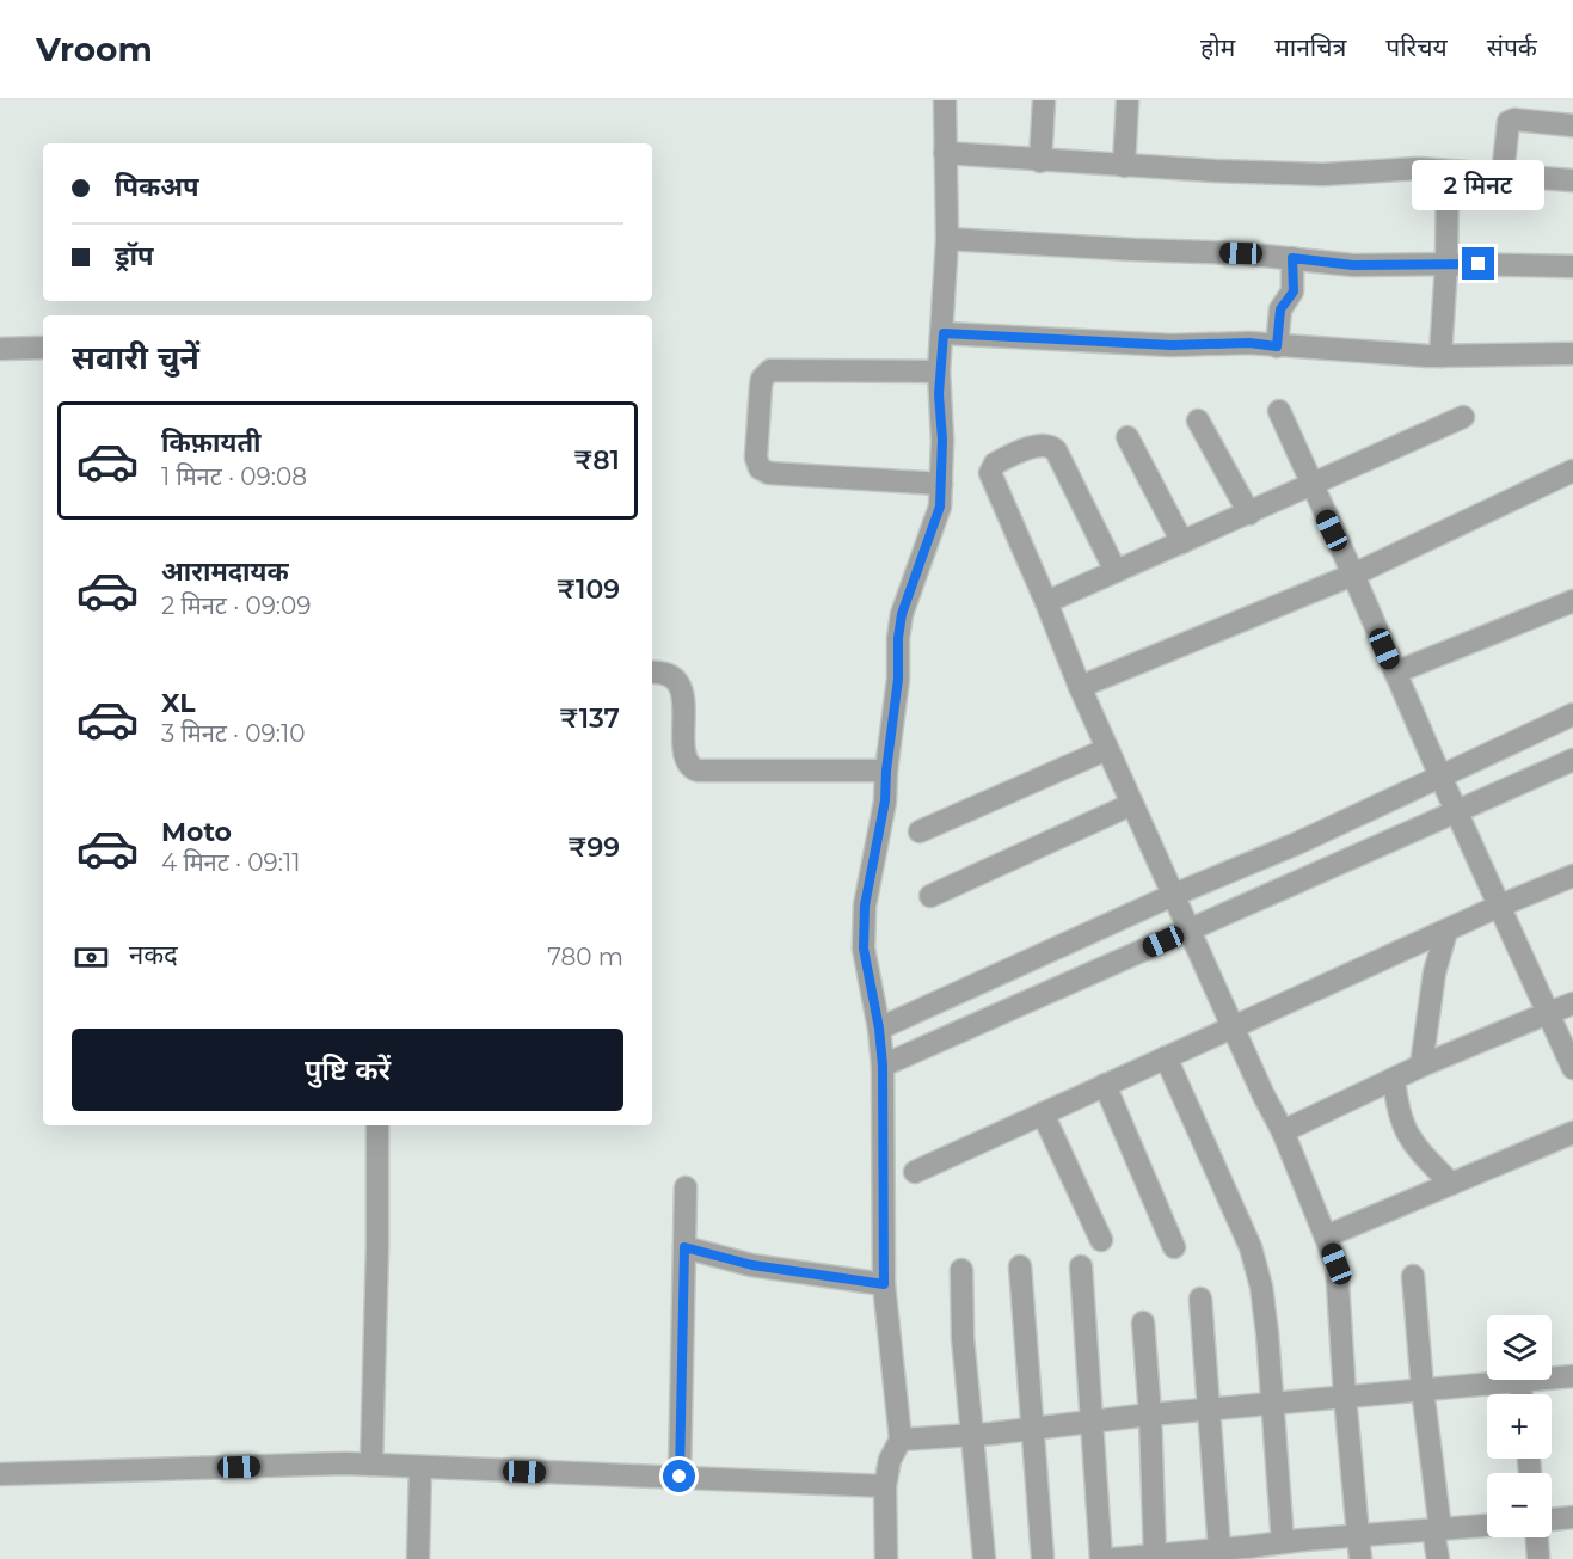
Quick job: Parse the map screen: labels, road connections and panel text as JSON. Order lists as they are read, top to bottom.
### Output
{
  "page": {
    "header": "Vroom",
    "nav": [
      "होम",
      "मानचित्र",
      "परिचय",
      "संपर्क"
    ],
    "banner": ["पिकअप", "ड्रॉप"],
    "bubble": "2 मिनट",
    "heading": "सवारी चुनें",
    "list": [
      {
        "name": "किफ़ायती",
        "note": "1 मिनट · 09:08",
        "value": "₹81"
      },
      {
        "name": "आरामदायक",
        "note": "2 मिनट · 09:09",
        "value": "₹109"
      },
      {
        "name": "XL",
        "note": "3 मिनट · 09:10",
        "value": "₹137"
      },
      {
        "name": "Moto",
        "note": "4 मिनट · 09:11",
        "value": "₹99"
      }
    ],
    "pay": ["नकद", "780 m"],
    "buttons": "पुष्टि करें",
    "map_buttons": ["+", "−"]
  }
}
